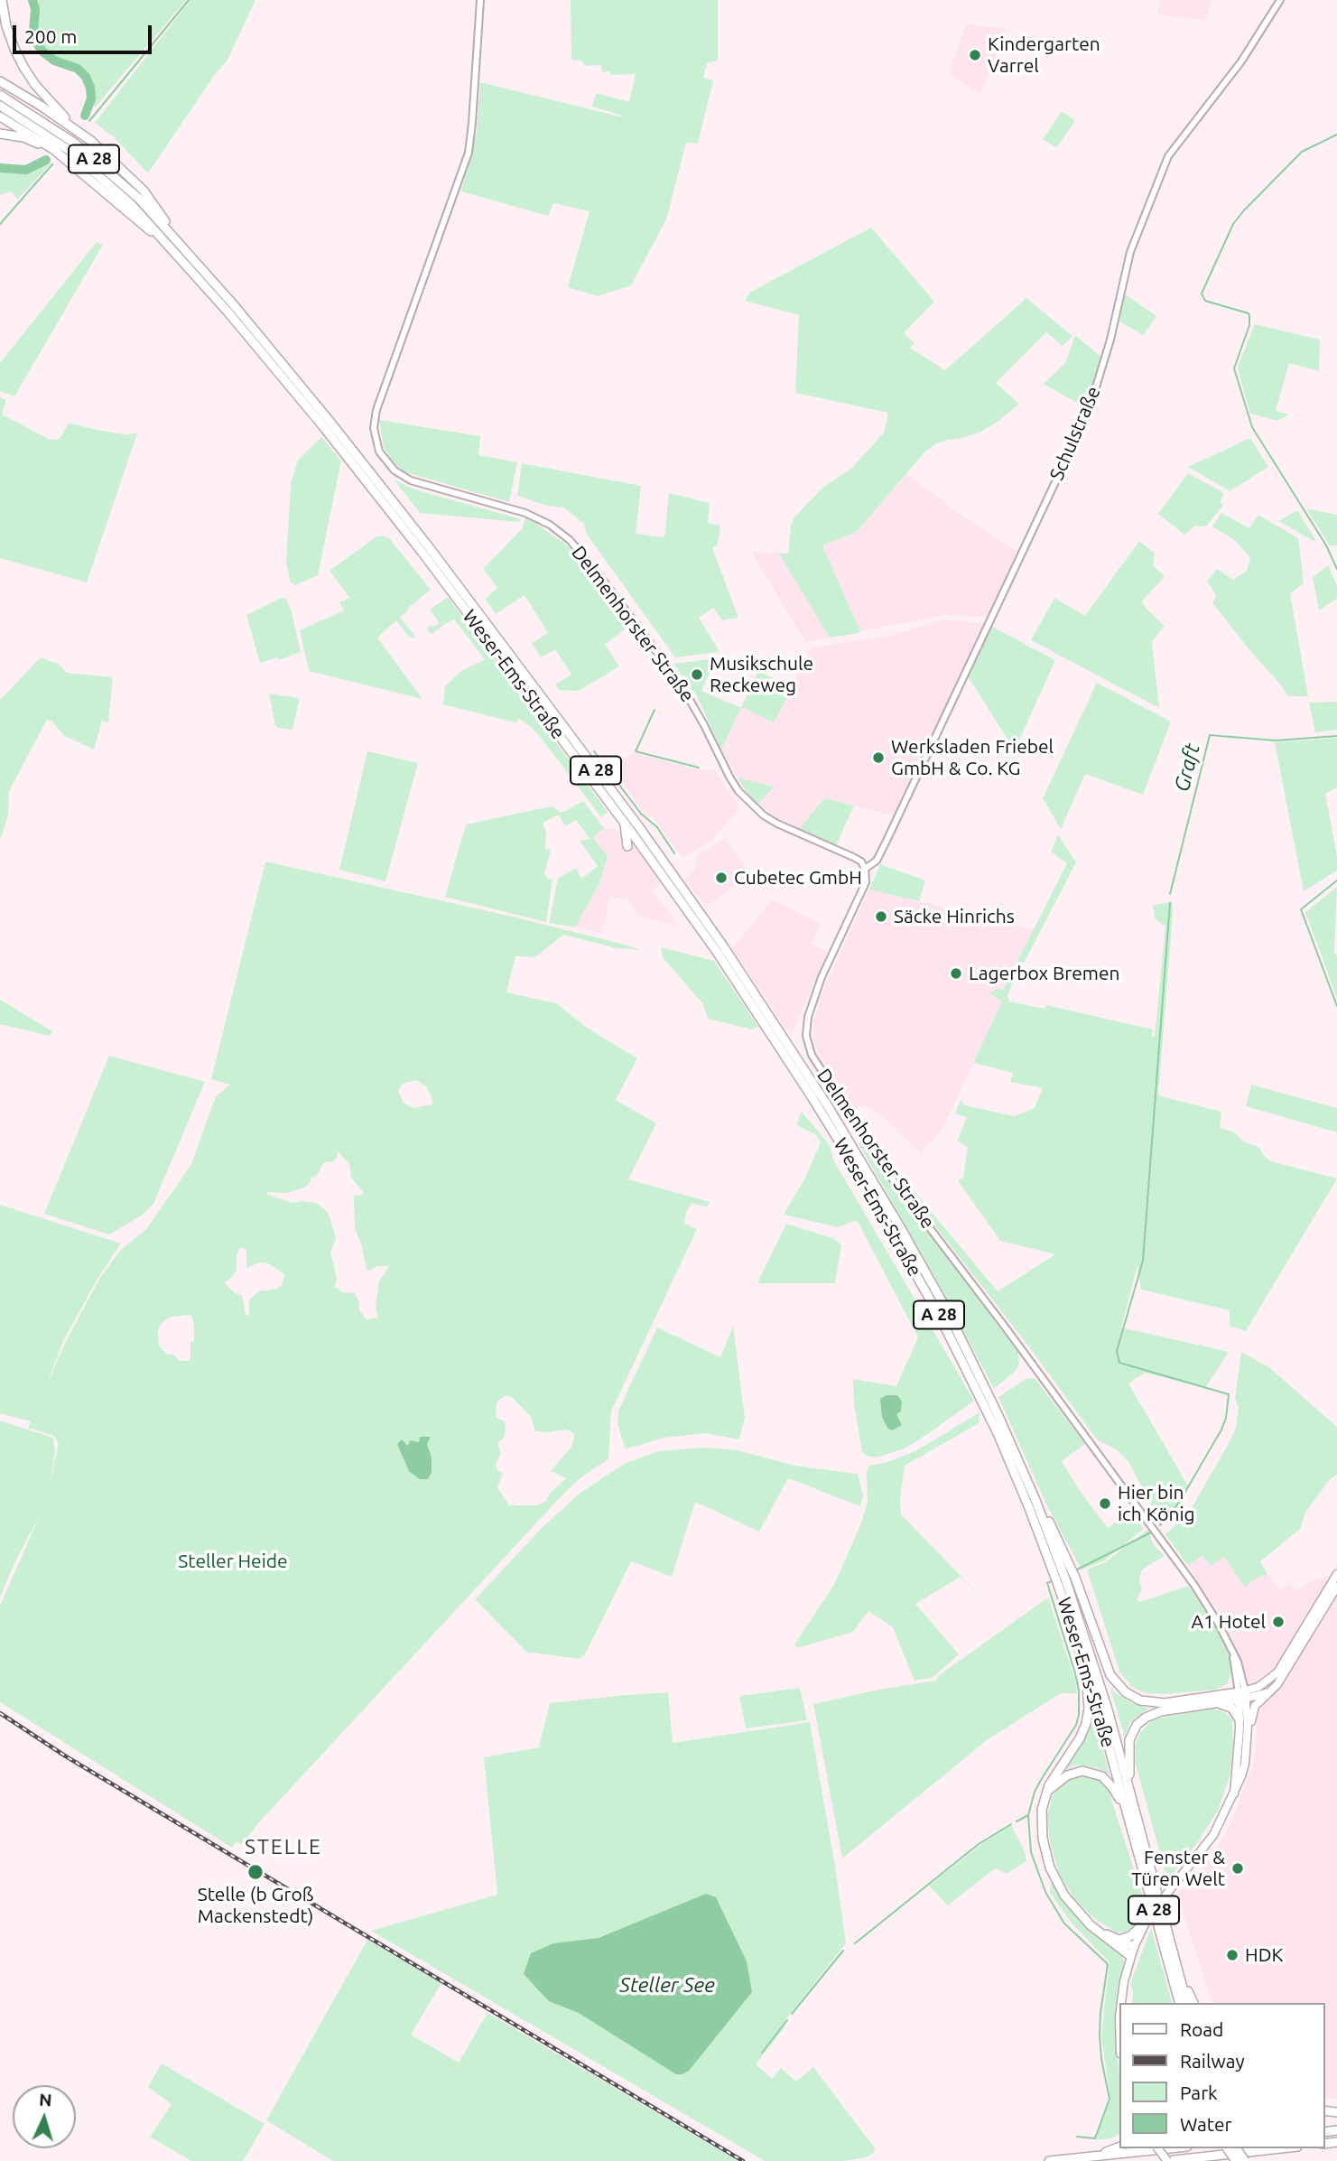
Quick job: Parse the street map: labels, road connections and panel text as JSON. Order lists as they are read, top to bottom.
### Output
{
  "streets": {
    "highway": ["A 28", "Weser-Ems-Straße"],
    "main road": ["Delmenhorster Straße"],
    "street": ["Schulstraße"]
  },
  "crossings": [
    ["A 28", "Weser-Ems-Straße"],
    ["Schulstraße", "Delmenhorster Straße"]
  ],
  "districts": ["STELLE"],
  "water": ["Graft", "Steller See"],
  "parks": ["Steller Heide"],
  "places": [
    "Kindergarten Varrel",
    "Musikschule Reckeweg",
    "Werksladen Friebel GmbH & Co. KG",
    "Cubetec GmbH",
    "Säcke Hinrichs",
    "Lagerbox Bremen",
    "Hier bin ich König",
    "A1 Hotel",
    "Fenster & Türen Welt",
    "Stelle (b Groß Mackenstedt)",
    "HDK"
  ],
  "legend": [
    "Road",
    "Railway",
    "Park",
    "Water"
  ],
  "scale_bar": "200 m",
  "north": "top"
}
